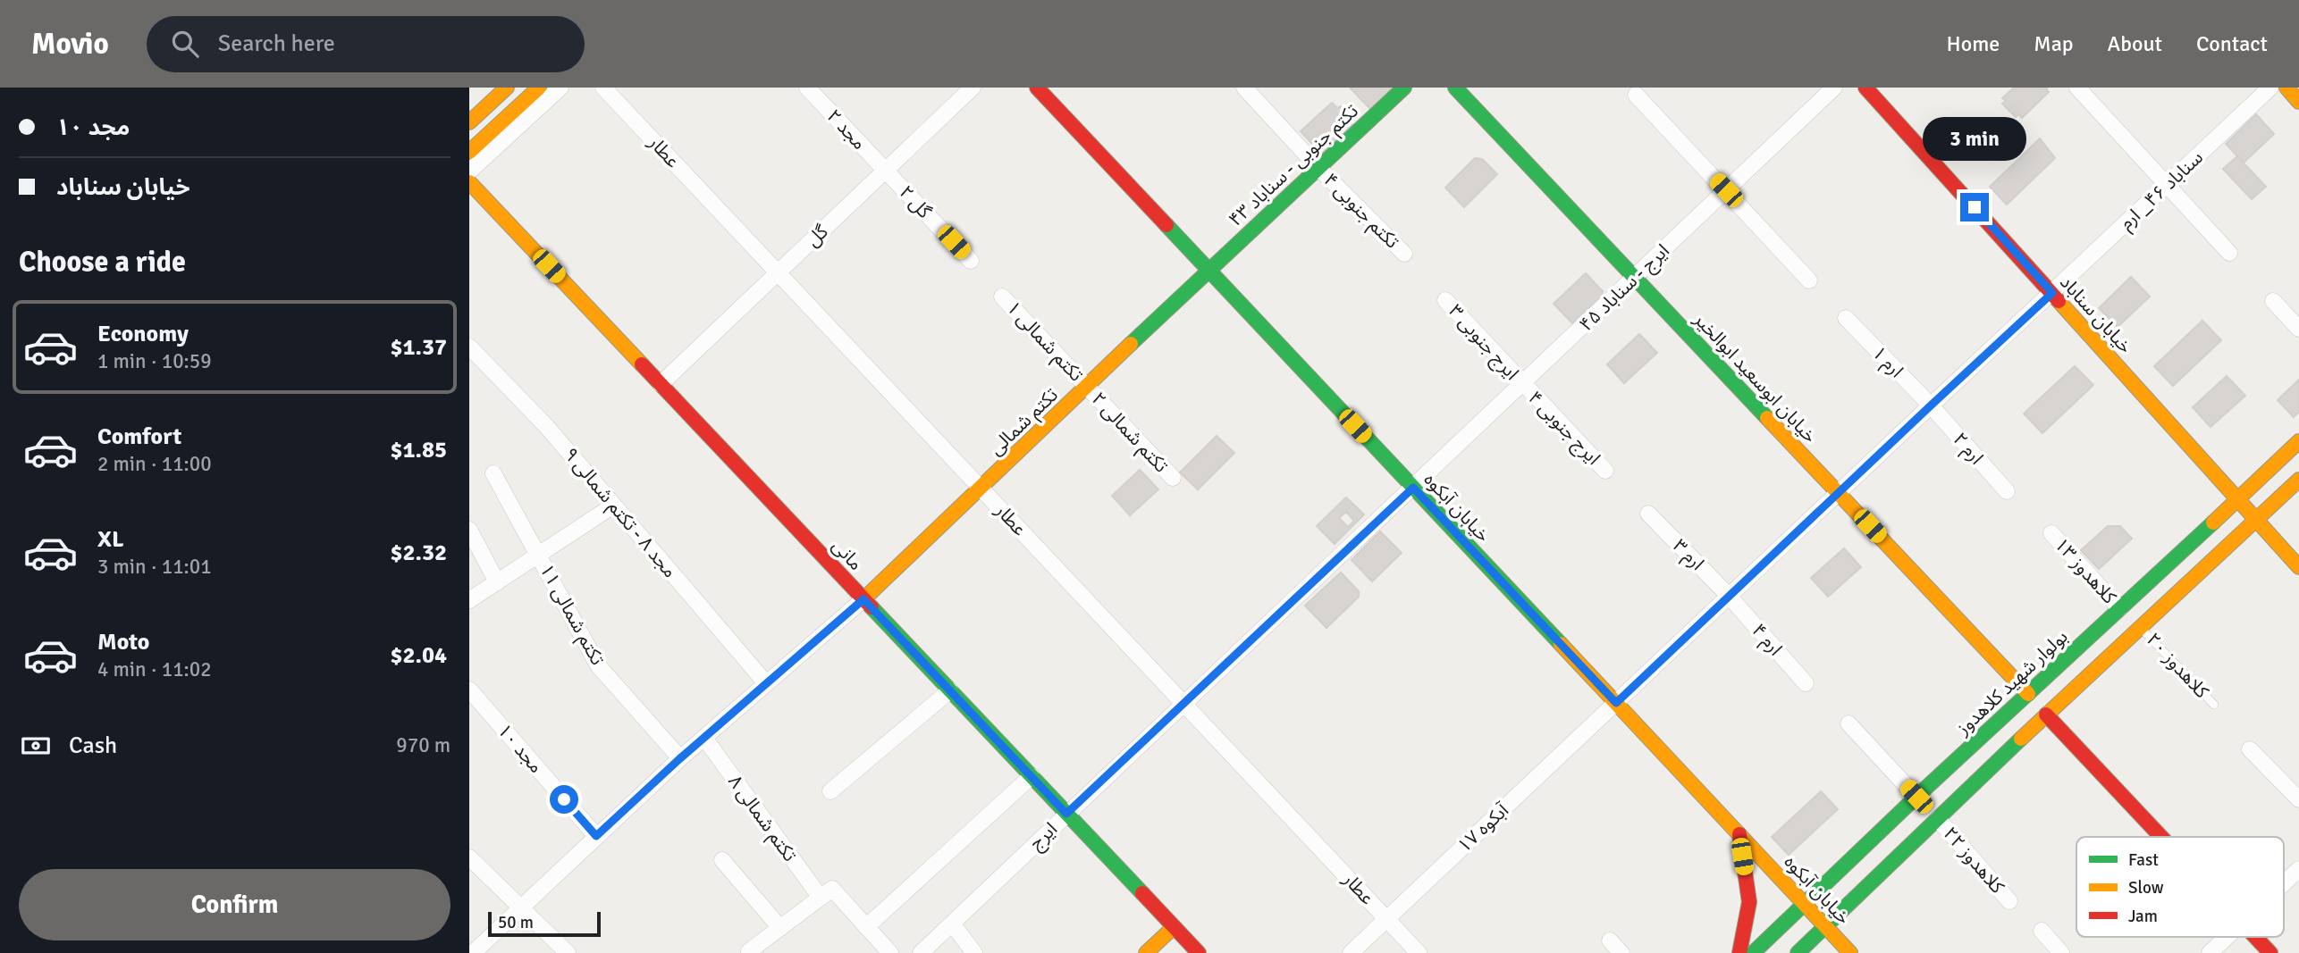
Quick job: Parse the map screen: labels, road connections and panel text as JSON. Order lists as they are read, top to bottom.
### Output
{
  "streets": {
    "main road": [
      "تکتم جنوبی - سناباد ۴۳",
      "خیابان سناباد",
      "خیابان ابوسعید ابوالخیر",
      "تکتم شمالی",
      "خیابان آبکوه",
      "مانی",
      "بولوار شهید کلاهدوز"
    ],
    "street": [
      "مجد ۲",
      "عطار",
      "سناباد ۴۶_ ارم",
      "گل ۲",
      "تکتم جنوبی ۴",
      "گل",
      "ایرج - سناباد ۴۵",
      "تکتم شمالی ۱",
      "ایرج جنوبی ۳",
      "ارم ۱",
      "ایرج جنوبی ۴",
      "تکتم شمالی ۲",
      "ارم ۲",
      "مجد ۸ - تکتم شمالی ۹",
      "ارم ۳",
      "کلاهدوز ۱۳",
      "تکتم شمالی ۱۱",
      "ارم ۴",
      "مجد ۱۰",
      "تکتم شمالی ۸",
      "آبکوه ۱۷",
      "ایرج",
      "کلاهدوز ۲۲"
    ],
    "lane": ["کلاهدوز ۲۰"]
  },
  "crossings": [
    ["مجد ۲", "گل ۲"],
    ["مجد ۲", "گل"],
    ["عطار", "گل"],
    ["عطار", "تکتم شمالی"],
    ["عطار", "آبکوه ۱۷"],
    ["عطار", "ایرج"],
    ["تکتم جنوبی - سناباد ۴۳", "تکتم جنوبی ۴"],
    ["تکتم جنوبی - سناباد ۴۳", "تکتم شمالی"],
    ["تکتم جنوبی - سناباد ۴۳", "خیابان آبکوه"],
    ["سناباد ۴۶_ ارم", "خیابان سناباد"],
    ["سناباد ۴۶_ ارم", "ارم ۱"],
    ["سناباد ۴۶_ ارم", "خیابان ابوسعید ابوالخیر"],
    ["سناباد ۴۶_ ارم", "ارم ۲"],
    ["سناباد ۴۶_ ارم", "آبکوه ۱۷"],
    ["گل ۲", "گل"],
    ["گل", "مانی"],
    ["ایرج - سناباد ۴۵", "ایرج جنوبی ۳"],
    ["ایرج - سناباد ۴۵", "خیابان ابوسعید ابوالخیر"],
    ["ایرج - سناباد ۴۵", "ایرج جنوبی ۴"],
    ["ایرج - سناباد ۴۵", "خیابان آبکوه"],
    ["ایرج - سناباد ۴۵", "ایرج"],
    ["خیابان سناباد", "بولوار شهید کلاهدوز"],
    ["تکتم شمالی ۱", "تکتم شمالی"],
    ["تکتم شمالی ۱", "تکتم شمالی ۲"],
    ["ایرج جنوبی ۳", "ایرج جنوبی ۴"],
    ["ارم ۱", "ارم ۲"],
    ["خیابان ابوسعید ابوالخیر", "بولوار شهید کلاهدوز"],
    ["خیابان ابوسعید ابوالخیر", "آبکوه ۱۷"],
    ["تکتم شمالی", "تکتم شمالی ۲"],
    ["تکتم شمالی", "خیابان آبکوه"],
    ["تکتم شمالی", "مانی"],
    ["خیابان آبکوه", "بولوار شهید کلاهدوز"],
    ["خیابان آبکوه", "آبکوه ۱۷"],
    ["خیابان آبکوه", "ایرج"],
    ["مانی", "ایرج"],
    ["ارم ۳", "ارم ۴"],
    ["ارم ۳", "آبکوه ۱۷"],
    ["کلاهدوز ۱۳", "بولوار شهید کلاهدوز"],
    ["ارم ۴", "آبکوه ۱۷"]
  ],
  "legend": ["Fast", "Slow", "Jam"],
  "scale_bar": "50 m",
  "page": {
    "header": "Movio",
    "search": "Search here",
    "nav": [
      "Home",
      "Map",
      "About",
      "Contact"
    ],
    "banner": ["مجد ۱۰", "خیابان سناباد"],
    "bubble": "3 min",
    "heading": "Choose a ride",
    "list": [
      {
        "name": "Economy",
        "note": "1 min · 10:59",
        "value": "$1.37"
      },
      {
        "name": "Comfort",
        "note": "2 min · 11:00",
        "value": "$1.85"
      },
      {
        "name": "XL",
        "note": "3 min · 11:01",
        "value": "$2.32"
      },
      {
        "name": "Moto",
        "note": "4 min · 11:02",
        "value": "$2.04"
      }
    ],
    "pay": ["Cash", "970 m"],
    "buttons": "Confirm",
    "scale": "50 m"
  }
}
